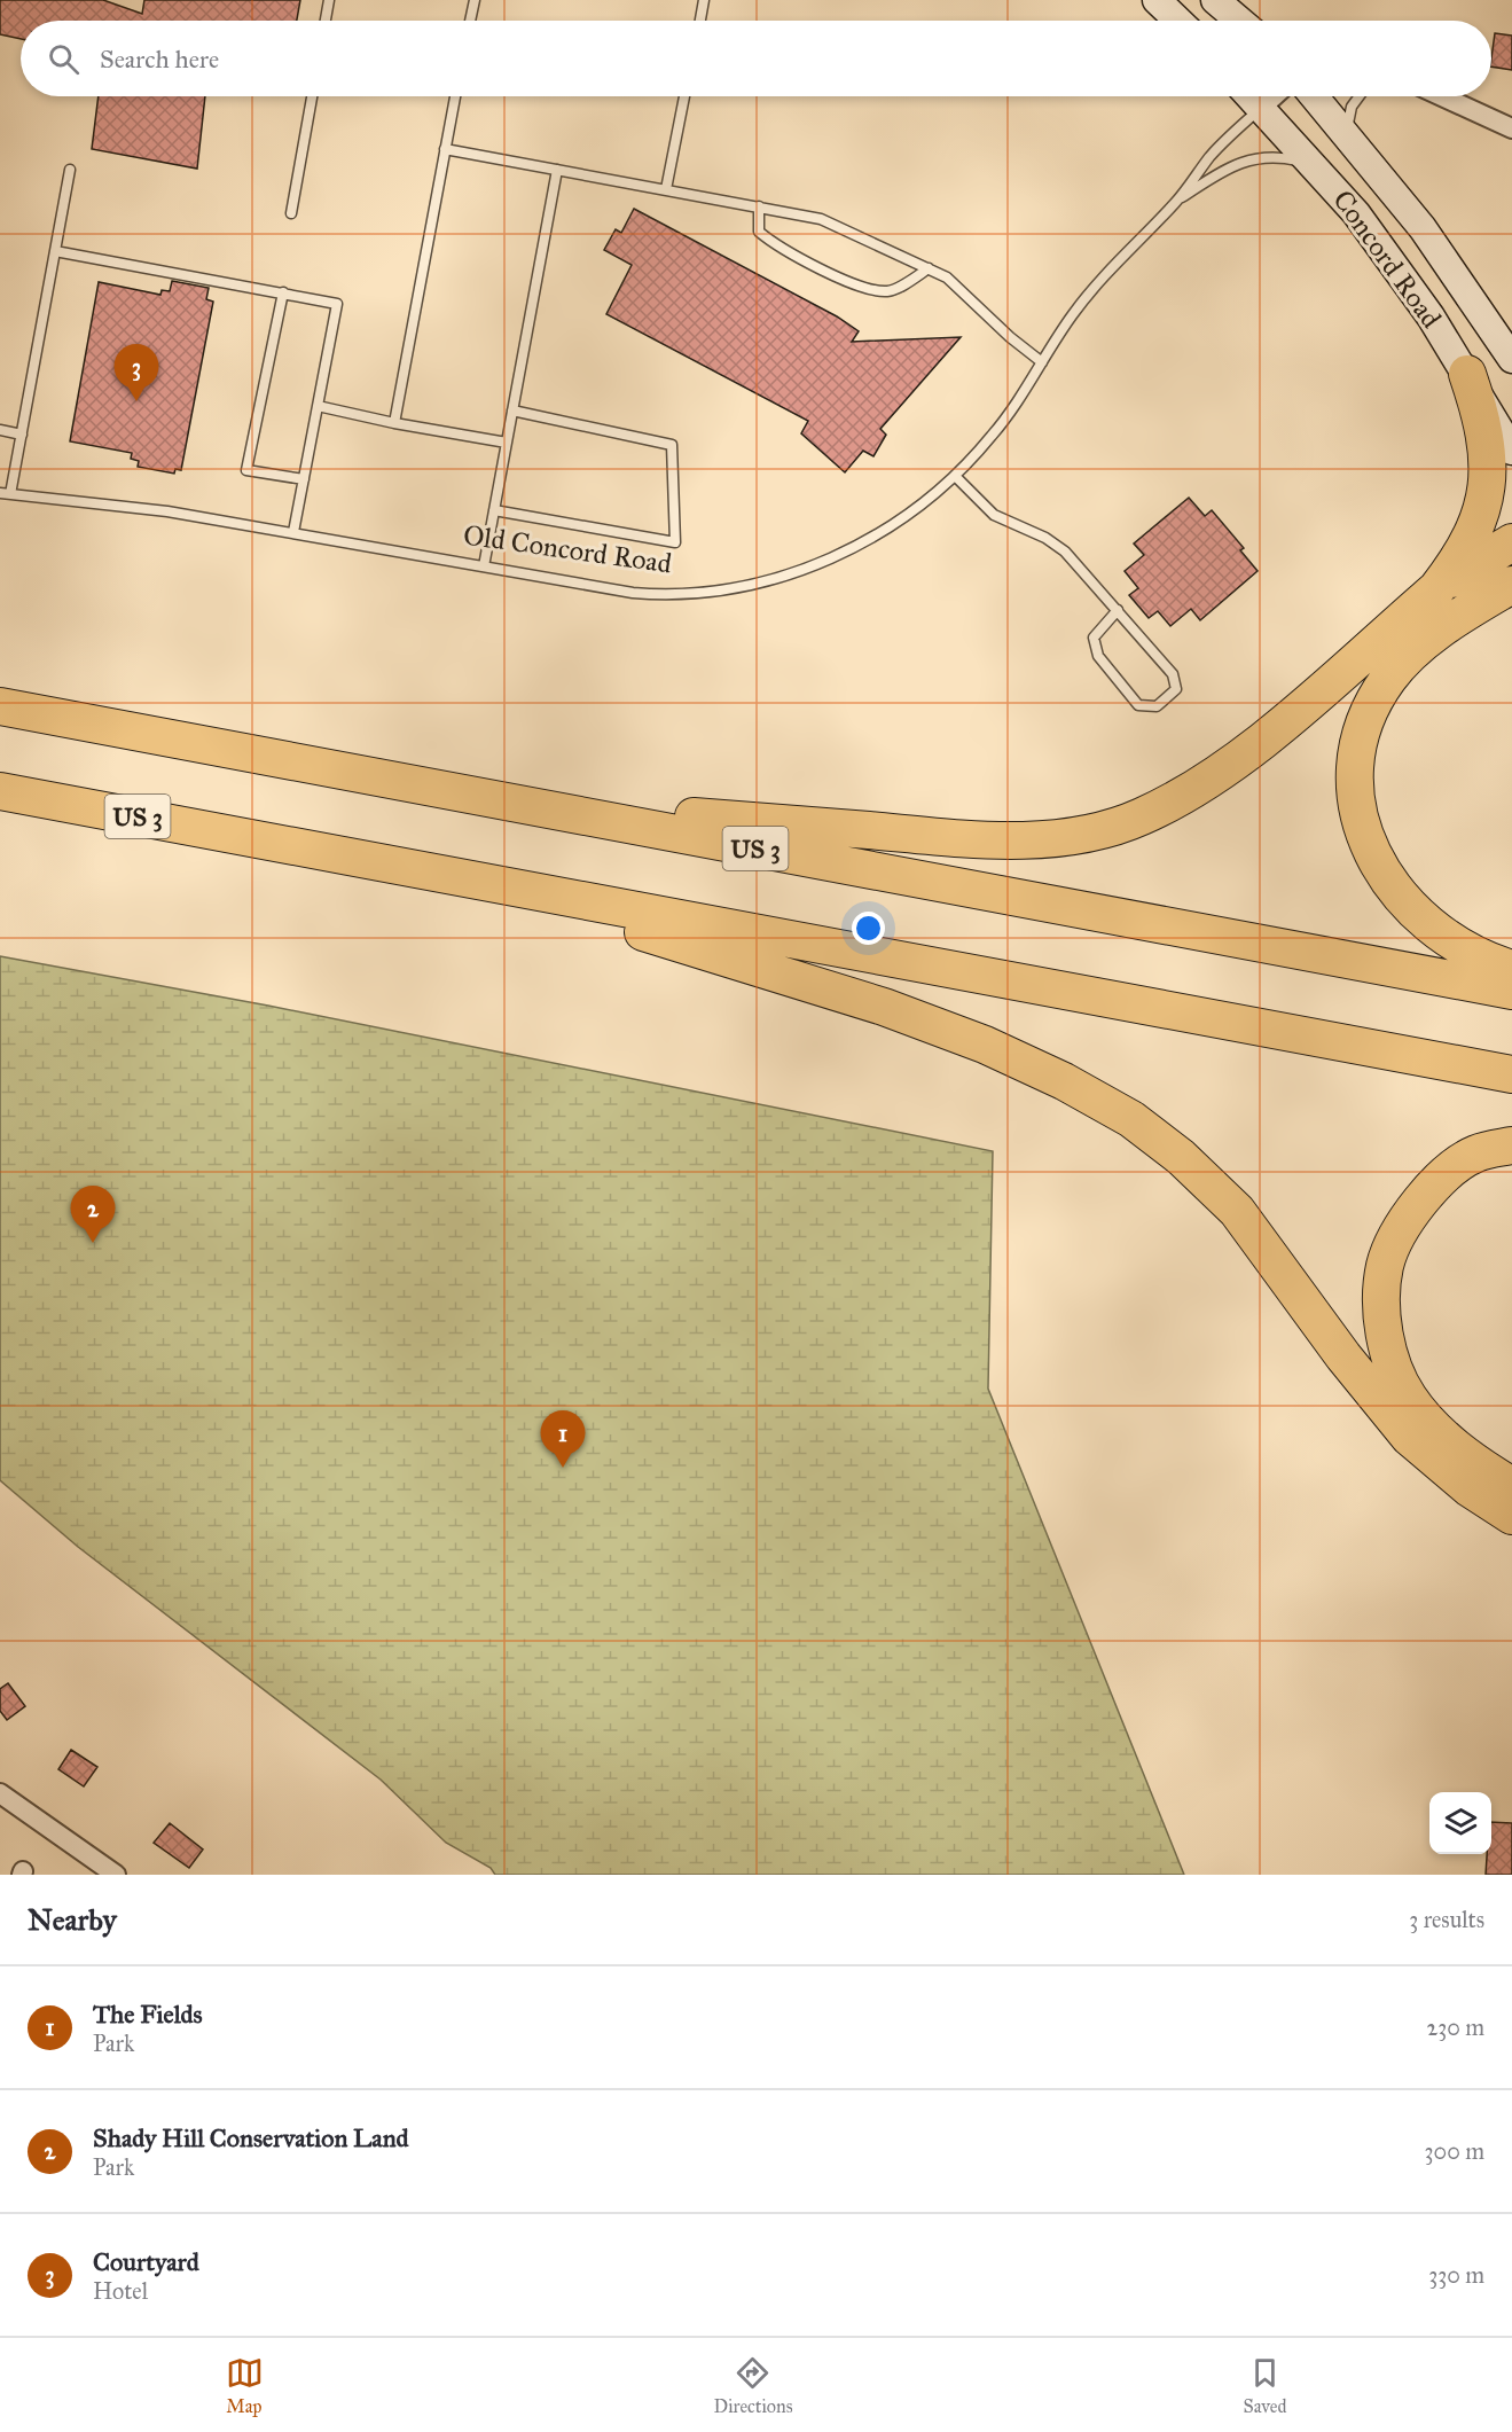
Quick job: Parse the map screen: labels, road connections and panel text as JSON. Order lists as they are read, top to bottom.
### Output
{
  "streets": {
    "highway": ["US 3"],
    "main road": ["Concord Road"],
    "street": ["Old Concord Road"]
  },
  "crossings": [
    ["Concord Road", "Old Concord Road"]
  ],
  "page": {
    "search": "Search here",
    "pins": ["3", "2", "1"],
    "heading": ["Nearby", "3 results"],
    "list": [
      {
        "mark": "1",
        "name": "The Fields",
        "note": "Park",
        "value": "230 m"
      },
      {
        "mark": "2",
        "name": "Shady Hill Conservation Land",
        "note": "Park",
        "value": "300 m"
      },
      {
        "mark": "3",
        "name": "Courtyard",
        "note": "Hotel",
        "value": "330 m"
      }
    ],
    "nav": ["Map", "Directions", "Saved"]
  }
}
